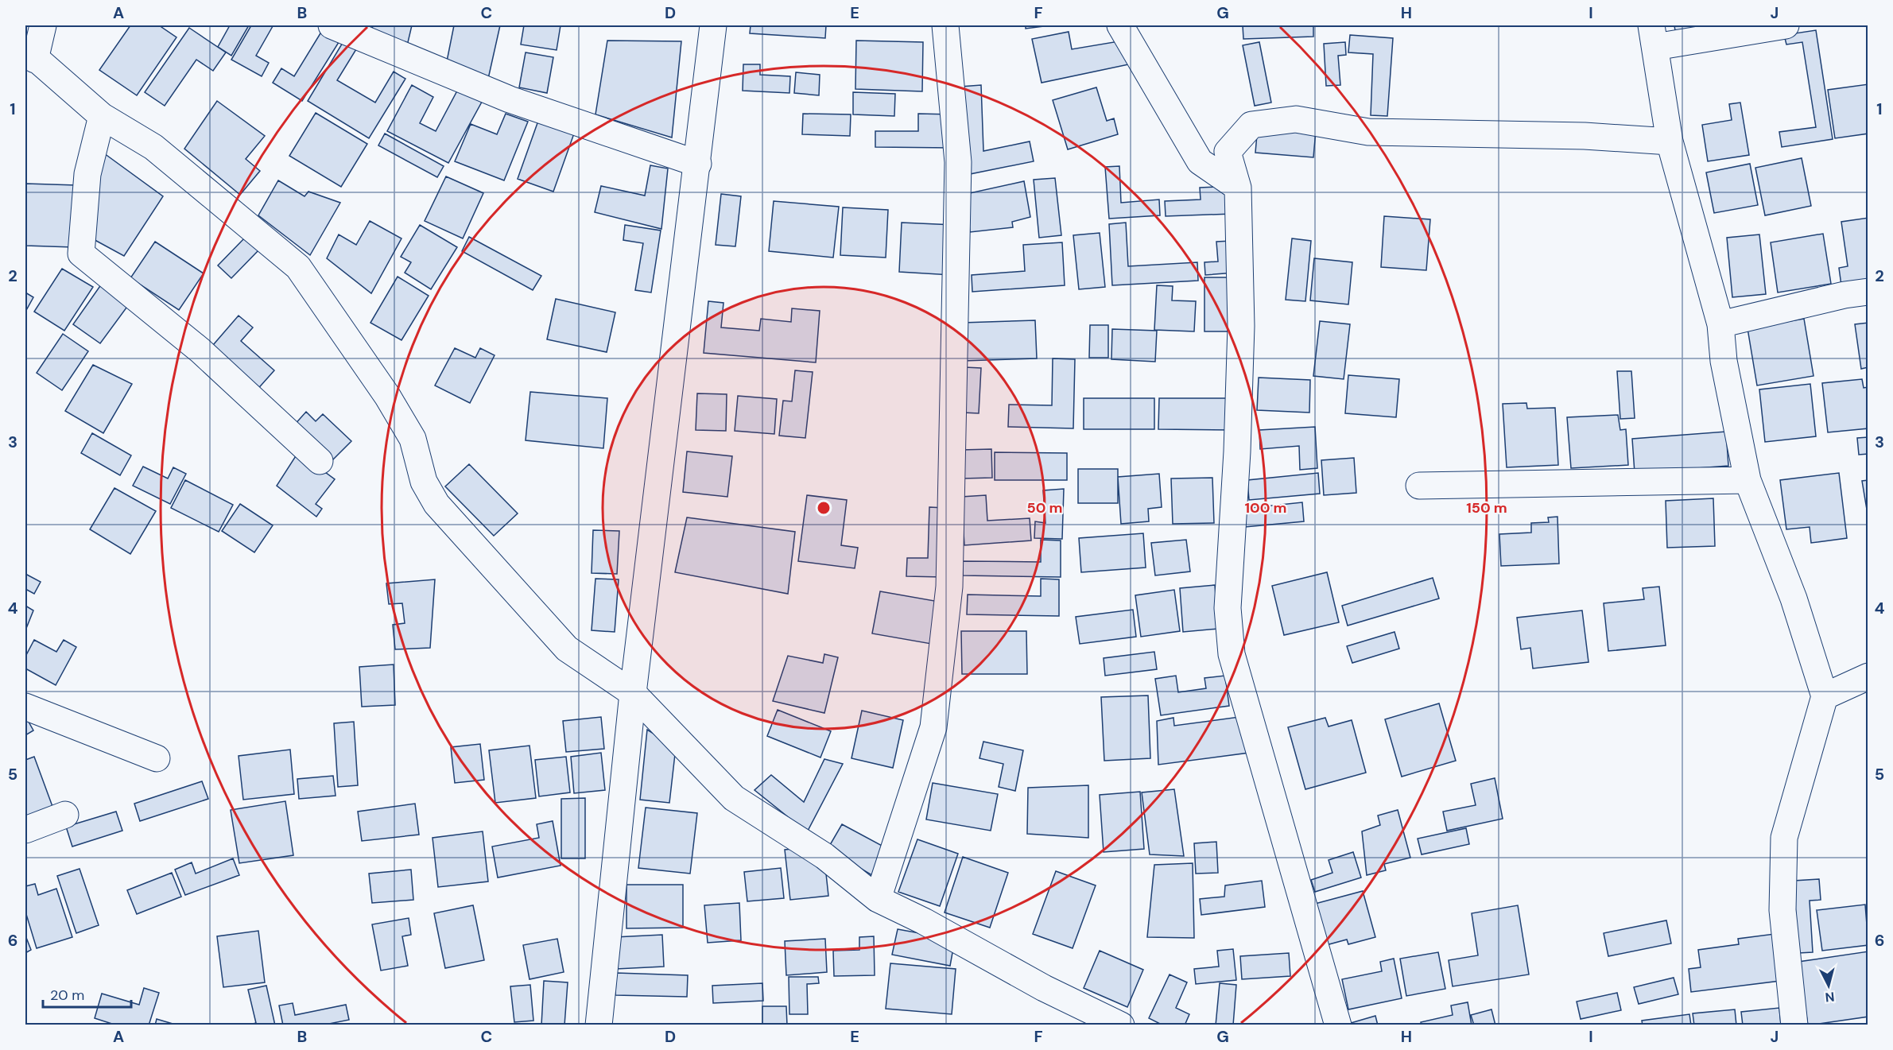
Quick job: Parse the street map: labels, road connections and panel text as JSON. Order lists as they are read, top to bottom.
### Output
{
  "scale_bar": "20 m",
  "north": "bottom",
  "grid": {
    "columns": [
      "A",
      "B",
      "C",
      "D",
      "E",
      "F",
      "G",
      "H",
      "I",
      "J"
    ],
    "rows": [
      "1",
      "2",
      "3",
      "4",
      "5",
      "6"
    ]
  },
  "rings": ["50 m", "100 m", "150 m"]
}
